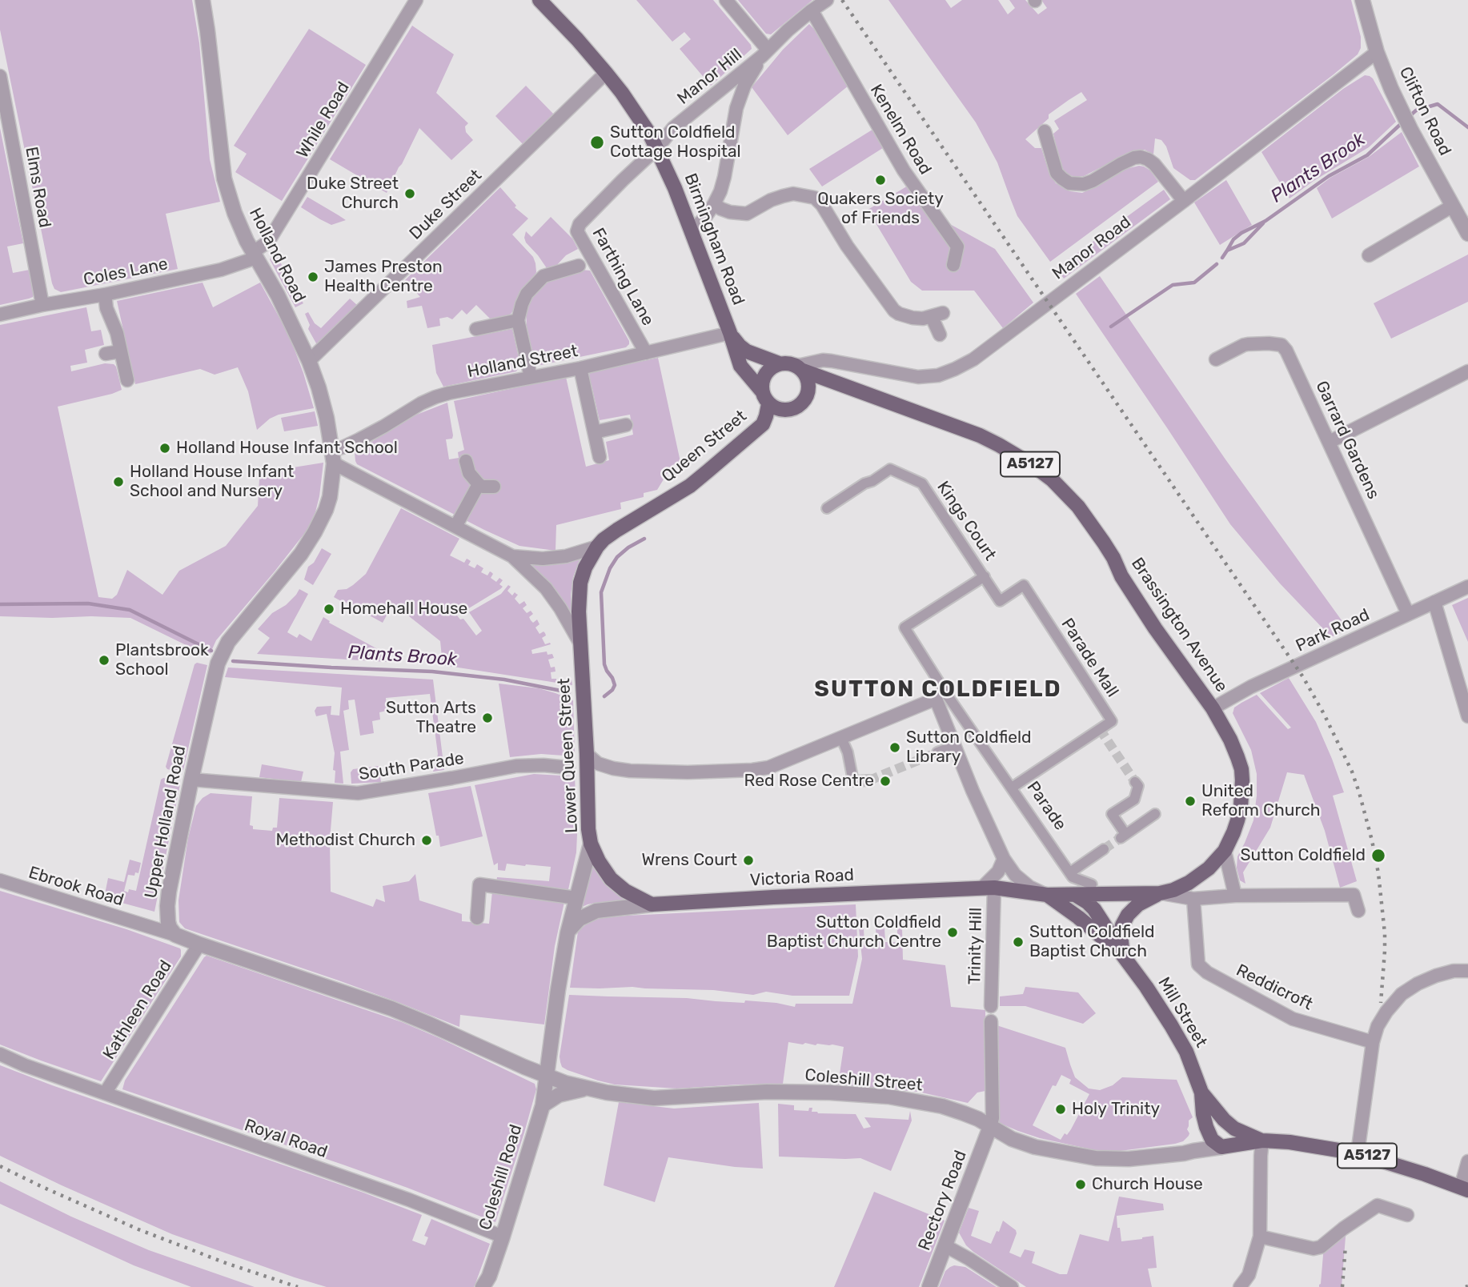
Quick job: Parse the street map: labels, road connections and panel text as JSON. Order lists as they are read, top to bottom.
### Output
{
  "streets": {
    "main road": [
      "Birmingham Road",
      "Queen Street",
      "A5127",
      "Brassington Avenue",
      "Lower Queen Street",
      "Victoria Road",
      "Mill Street"
    ],
    "street": [
      "Manor Hill",
      "Clifton Road",
      "While Road",
      "Kenelm Road",
      "Elms Road",
      "Duke Street",
      "Manor Road",
      "Holland Road",
      "Coles Lane",
      "Farthing Lane",
      "Holland Street",
      "Garrard Gardens",
      "Kings Court",
      "Park Road",
      "Parade Mall",
      "South Parade",
      "Parade",
      "Upper Holland Road",
      "Ebrook Road",
      "Trinity Hill",
      "Reddicroft",
      "Kathleen Road",
      "Coleshill Street",
      "Royal Road",
      "Coleshill Road",
      "Rectory Road"
    ]
  },
  "crossings": [
    ["Manor Hill", "Kenelm Road"],
    ["Manor Hill", "Birmingham Road"],
    ["Manor Hill", "Farthing Lane"],
    ["Clifton Road", "Manor Road"],
    ["While Road", "Holland Road"],
    ["While Road", "Coles Lane"],
    ["Elms Road", "Coles Lane"],
    ["Duke Street", "Birmingham Road"],
    ["Duke Street", "Holland Road"],
    ["Birmingham Road", "Farthing Lane"],
    ["Birmingham Road", "Holland Street"],
    ["Manor Road", "Queen Street"],
    ["Manor Road", "Brassington Avenue"],
    ["Holland Road", "Coles Lane"],
    ["Holland Road", "Holland Street"],
    ["Holland Road", "Lower Queen Street"],
    ["Holland Road", "Upper Holland Road"],
    ["Farthing Lane", "Holland Street"],
    ["Holland Street", "Lower Queen Street"],
    ["Garrard Gardens", "Park Road"],
    ["Queen Street", "Brassington Avenue"],
    ["Queen Street", "Lower Queen Street"],
    ["A5127", "Brassington Avenue"],
    ["A5127", "Mill Street"],
    ["A5127", "Coleshill Street"],
    ["Kings Court", "Parade Mall"],
    ["Kings Court", "Parade"],
    ["Brassington Avenue", "Park Road"],
    ["Brassington Avenue", "Victoria Road"],
    ["Brassington Avenue", "Mill Street"],
    ["Parade Mall", "Parade"],
    ["Lower Queen Street", "Victoria Road"],
    ["South Parade", "Upper Holland Road"],
    ["Upper Holland Road", "Ebrook Road"],
    ["Victoria Road", "Trinity Hill"],
    ["Victoria Road", "Mill Street"],
    ["Kathleen Road", "Royal Road"],
    ["Mill Street", "Coleshill Street"],
    ["Coleshill Street", "Coleshill Road"],
    ["Coleshill Street", "Rectory Road"],
    ["Royal Road", "Coleshill Road"]
  ],
  "districts": ["SUTTON COLDFIELD"],
  "water": ["Plants Brook"],
  "places": [
    "Sutton Coldfield Cottage Hospital",
    "Quakers Society of Friends",
    "Duke Street Church",
    "James Preston Health Centre",
    "Holland House Infant School",
    "Holland House Infant School and Nursery",
    "Homehall House",
    "Plantsbrook School",
    "Sutton Arts Theatre",
    "Sutton Coldfield Library",
    "Red Rose Centre",
    "United Reform Church",
    "Methodist Church",
    "Sutton Coldfield",
    "Wrens Court",
    "Sutton Coldfield Baptist Church Centre",
    "Sutton Coldfield Baptist Church",
    "Holy Trinity",
    "Church House"
  ]
}
